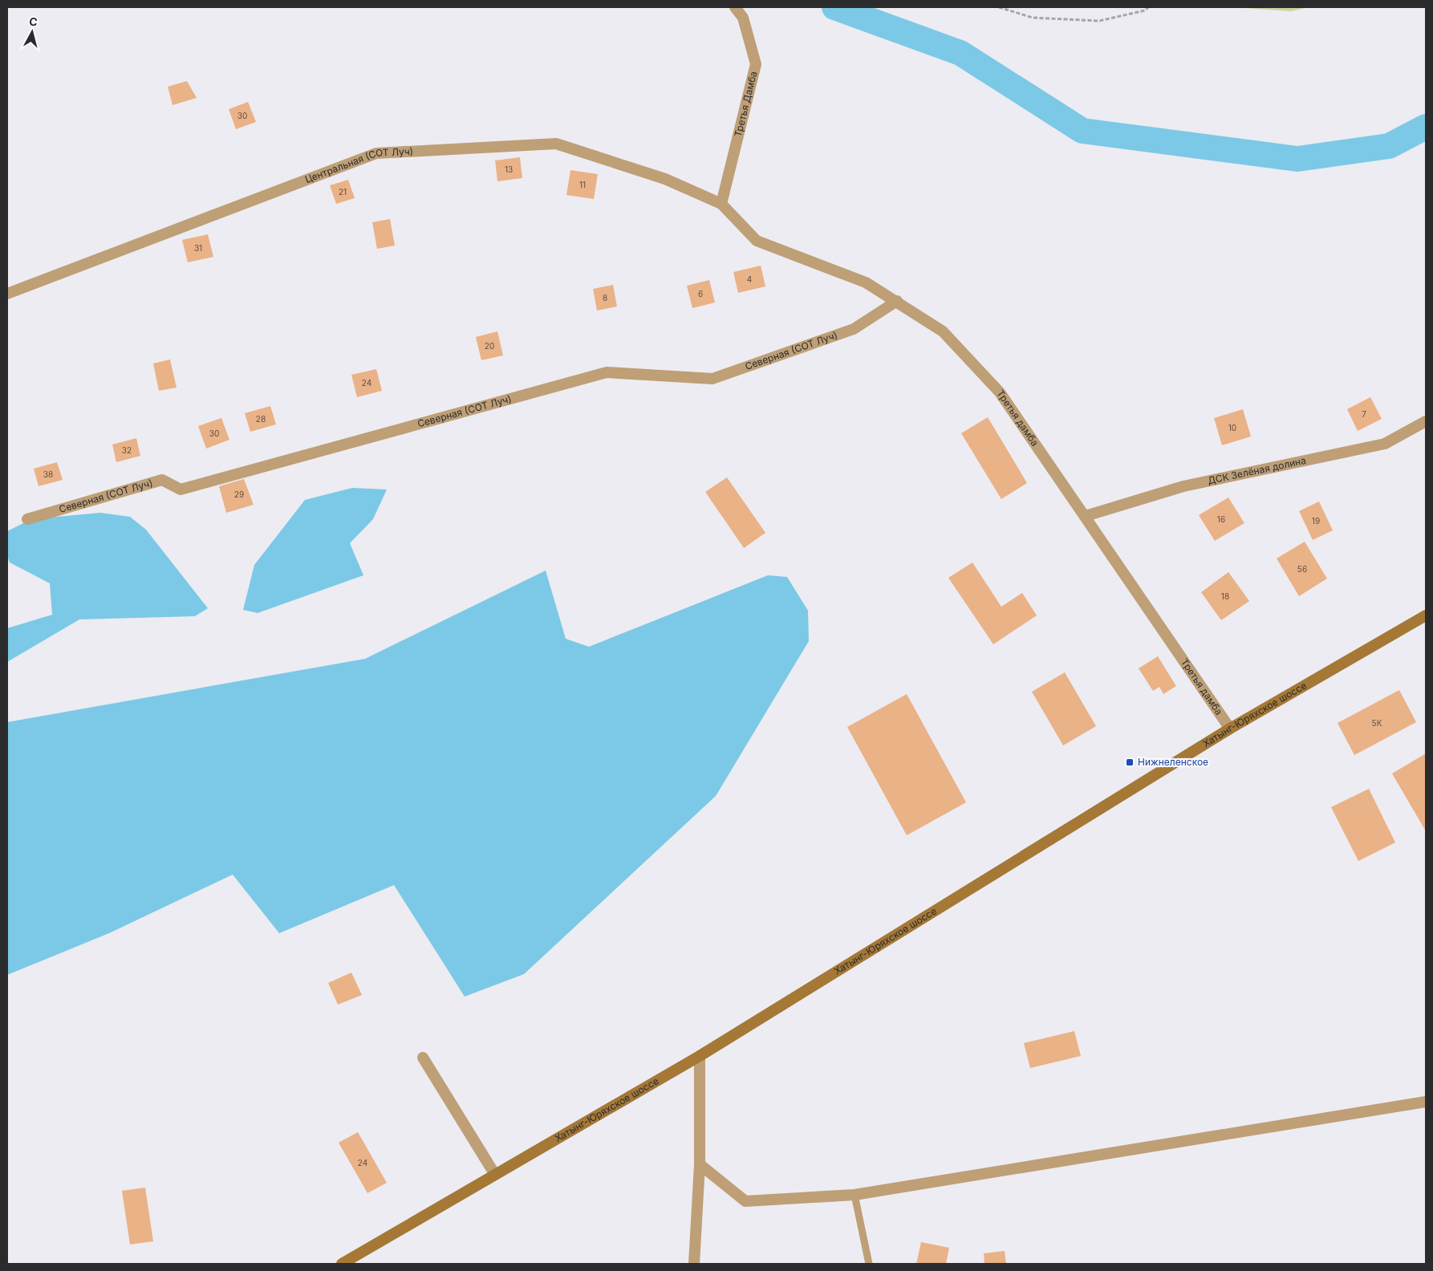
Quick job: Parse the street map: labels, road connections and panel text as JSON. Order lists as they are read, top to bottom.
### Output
{
  "streets": {
    "main road": ["Хатынг-Юряхское шоссе"],
    "street": [
      "Третья Дамба",
      "Центральная (СОТ Луч)",
      "Северная (СОТ Луч)",
      "Третья дамба",
      "ДСК Зелёная долина"
    ]
  },
  "crossings": [
    ["Третья Дамба", "Центральная (СОТ Луч)"],
    ["Третья Дамба", "Третья дамба"],
    ["Центральная (СОТ Луч)", "Третья дамба"],
    ["Северная (СОТ Луч)", "Третья дамба"],
    ["Третья дамба", "ДСК Зелёная долина"],
    ["Третья дамба", "Хатынг-Юряхское шоссе"]
  ],
  "places": {
    "transit": ["Нижнеленское"]
  },
  "house_numbers": [
    "30",
    "13",
    "11",
    "21",
    "31",
    "4",
    "6",
    "8",
    "20",
    "24",
    "7",
    "28",
    "10",
    "30",
    "32",
    "38",
    "29",
    "16",
    "19",
    "56",
    "18",
    "5К",
    "24"
  ],
  "north": "top"
}
